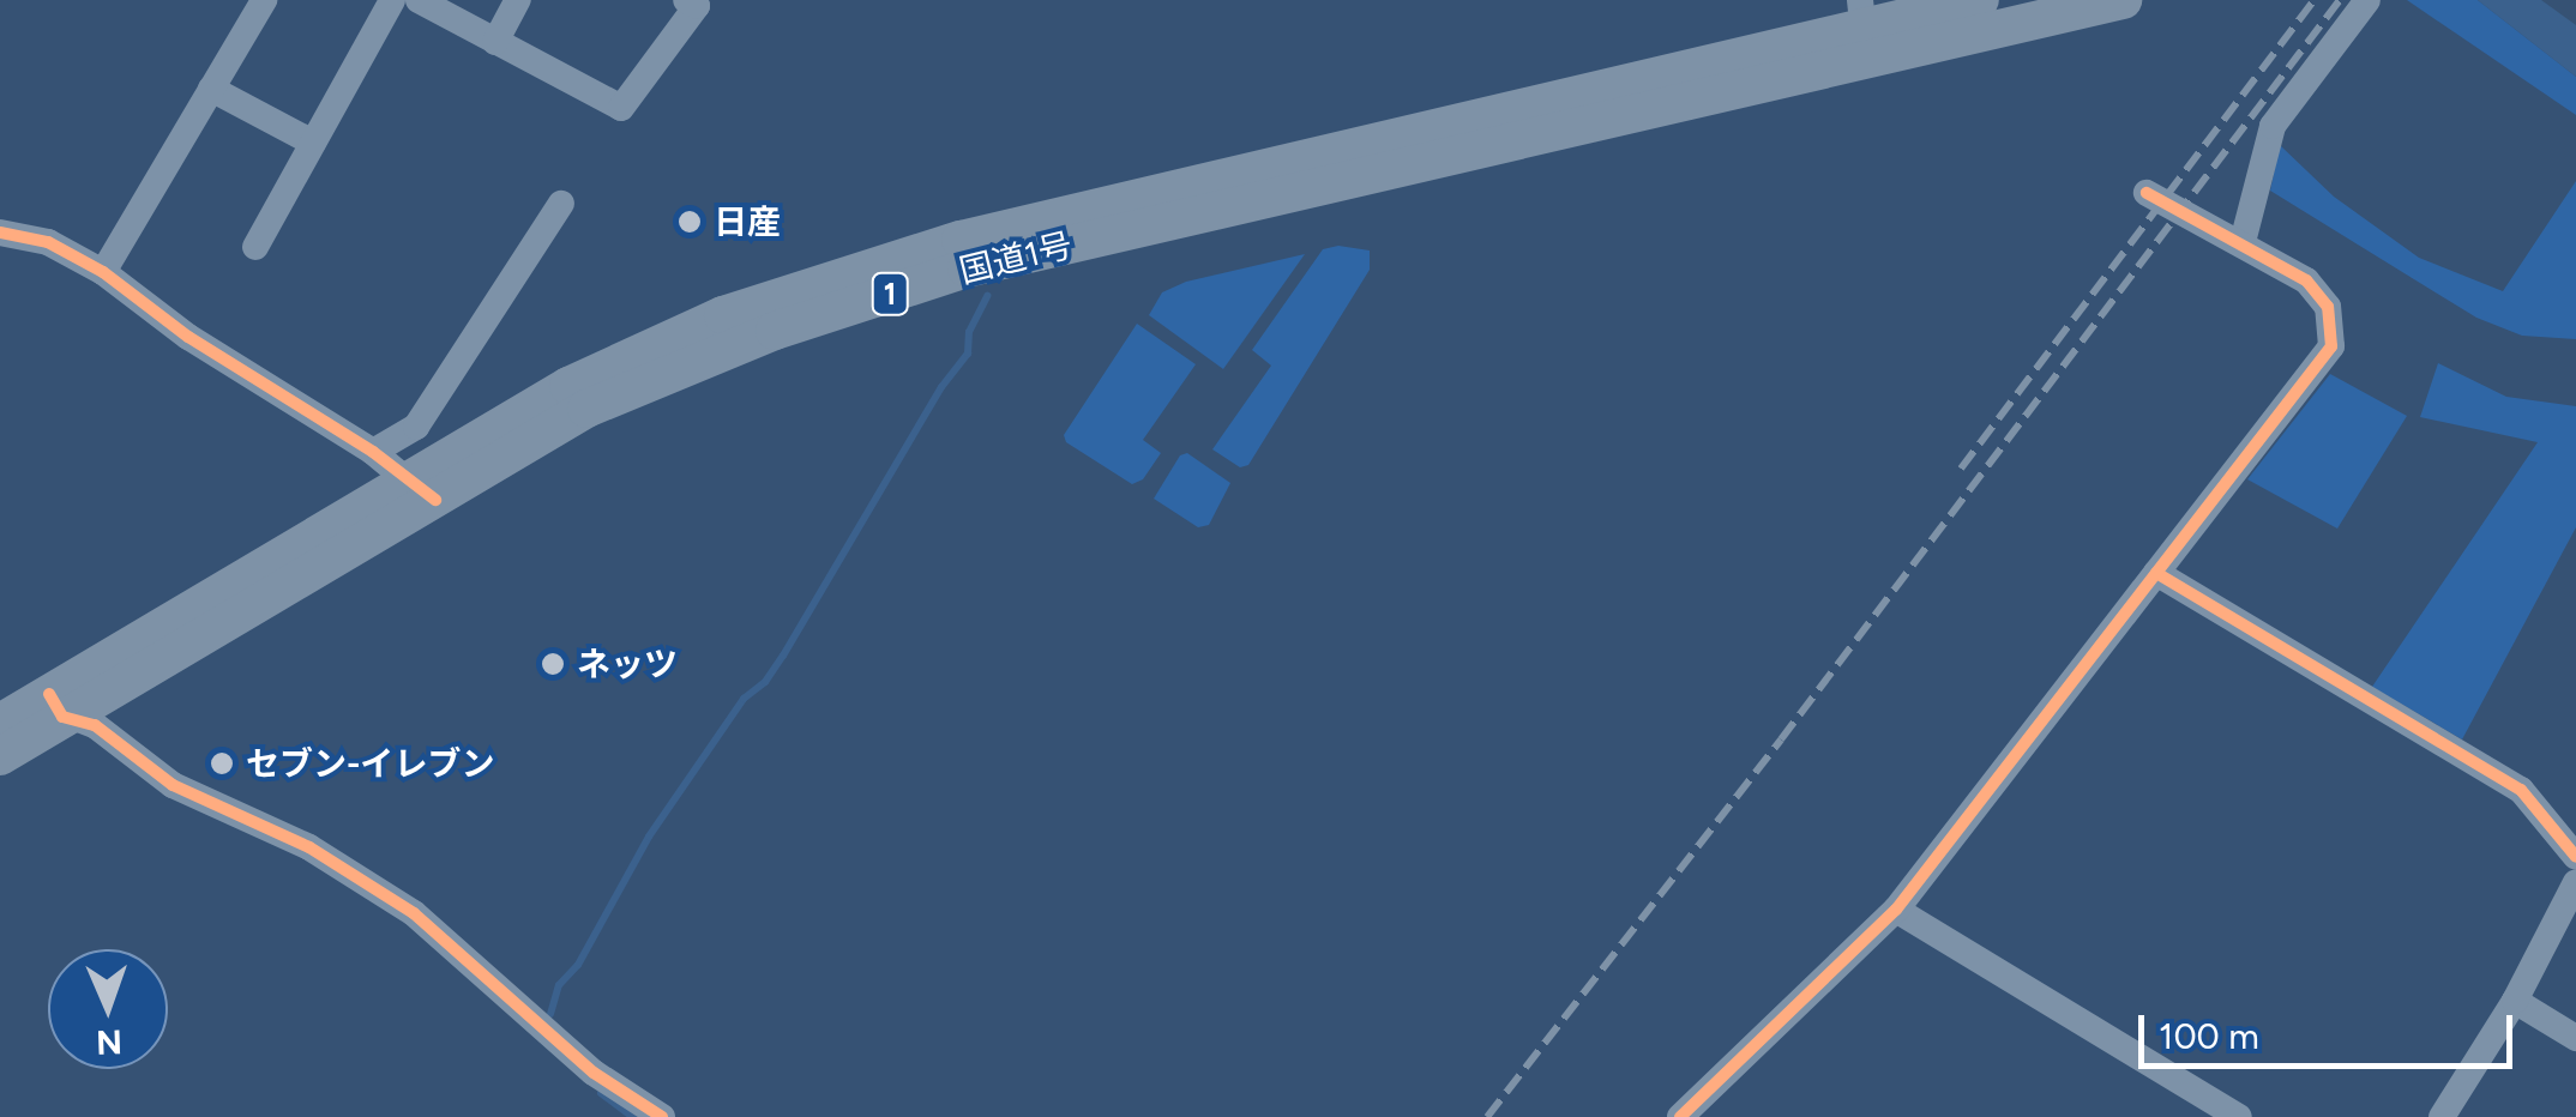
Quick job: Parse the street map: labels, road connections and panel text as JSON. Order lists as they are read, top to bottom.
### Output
{
  "streets": {
    "highway": ["国道1号", "1"]
  },
  "places": ["日産", "ネッツ", "セブン-イレブン"],
  "scale_bar": "100 m",
  "north": "bottom"
}
